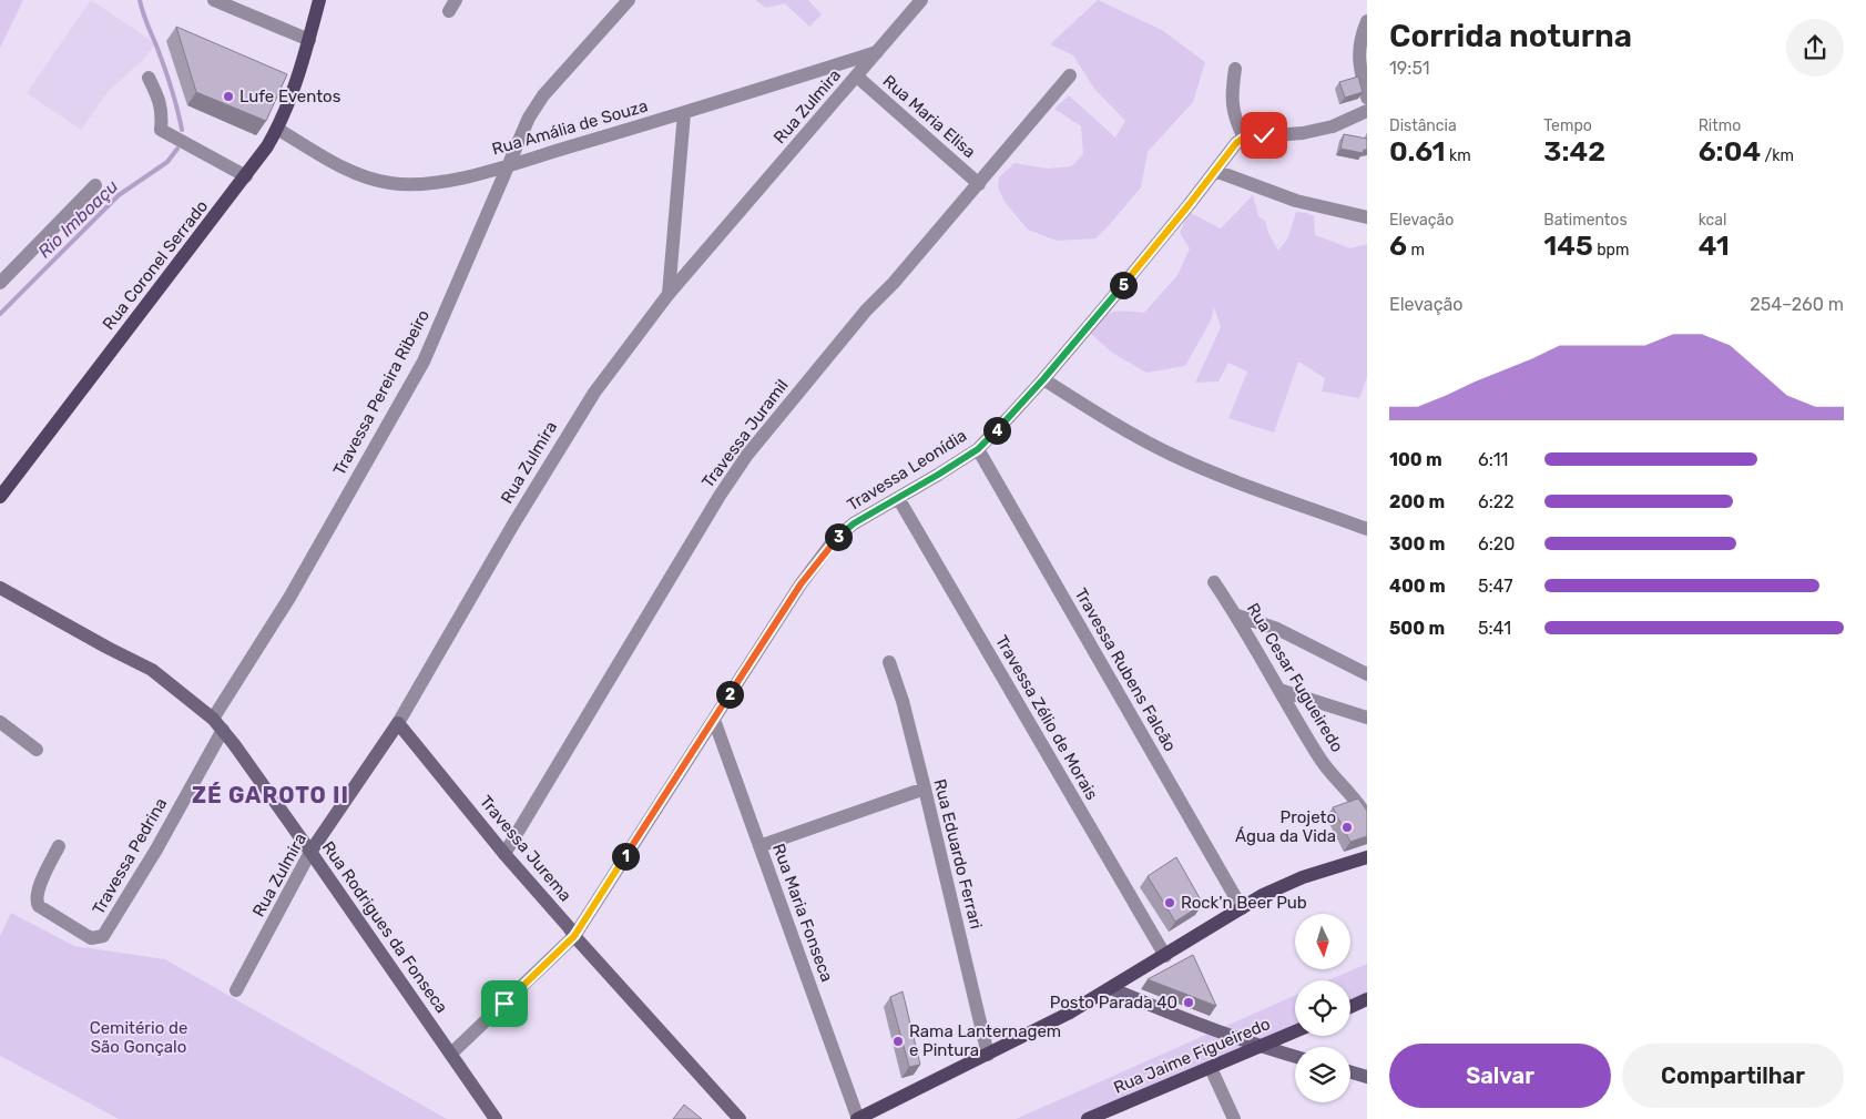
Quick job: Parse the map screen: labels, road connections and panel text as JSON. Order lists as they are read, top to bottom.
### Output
{
  "streets": {
    "main road": [
      "Rua Zulmira",
      "Rua Coronel Serrado",
      "Travessa Jurema",
      "Rua Rodrigues da Fonseca",
      "Rua Jaime Figueiredo"
    ],
    "street": [
      "Rua Maria Elisa",
      "Rua Amália de Souza",
      "Travessa Pereira Ribeiro",
      "Travessa Juramil",
      "Travessa Leonídia",
      "Travessa Rubens Falcão",
      "Rua Cesar Fugueiredo",
      "Travessa Zélio de Morais",
      "Rua Eduardo Ferrari",
      "Travessa Pedrina",
      "Rua Maria Fonseca"
    ]
  },
  "crossings": [
    ["Rua Zulmira", "Rua Maria Elisa"],
    ["Rua Zulmira", "Rua Amália de Souza"],
    ["Rua Zulmira", "Travessa Jurema"],
    ["Rua Zulmira", "Rua Rodrigues da Fonseca"],
    ["Rua Maria Elisa", "Travessa Juramil"],
    ["Rua Amália de Souza", "Rua Coronel Serrado"],
    ["Rua Amália de Souza", "Travessa Pereira Ribeiro"],
    ["Travessa Pereira Ribeiro", "Rua Rodrigues da Fonseca"],
    ["Travessa Juramil", "Travessa Jurema"],
    ["Travessa Leonídia", "Travessa Rubens Falcão"],
    ["Travessa Leonídia", "Travessa Zélio de Morais"],
    ["Travessa Leonídia", "Travessa Jurema"],
    ["Travessa Leonídia", "Rua Maria Fonseca"],
    ["Travessa Leonídia", "Rua Rodrigues da Fonseca"],
    ["Travessa Pedrina", "Rua Rodrigues da Fonseca"]
  ],
  "districts": ["ZÉ GAROTO II"],
  "water": ["Rio Imboaçu"],
  "parks": ["Cemitério de São Gonçalo"],
  "places": [
    "Lufe Eventos",
    "Projeto Água da Vida",
    "Rock'n Beer Pub",
    "Posto Parada 40",
    "Rama Lanternagem e Pintura"
  ],
  "north": "bottom",
  "page": {
    "heading": ["Corrida noturna", "19:51"],
    "stats": [
      ["Distância", "0.61 km"],
      ["Tempo", "3:42"],
      ["Ritmo", "6:04 /km"],
      ["Elevação", "6 m"],
      ["Batimentos", "145 bpm"],
      ["kcal", "41"]
    ],
    "pins": [
      "5",
      "4",
      "3",
      "2",
      "1"
    ],
    "chart": ["Elevação", "254–260 m"],
    "list": [
      {
        "name": "100 m",
        "note": "6:11"
      },
      {
        "name": "200 m",
        "note": "6:22"
      },
      {
        "name": "300 m",
        "note": "6:20"
      },
      {
        "name": "400 m",
        "note": "5:47"
      },
      {
        "name": "500 m",
        "note": "5:41"
      }
    ],
    "buttons": ["Salvar", "Compartilhar"]
  }
}
